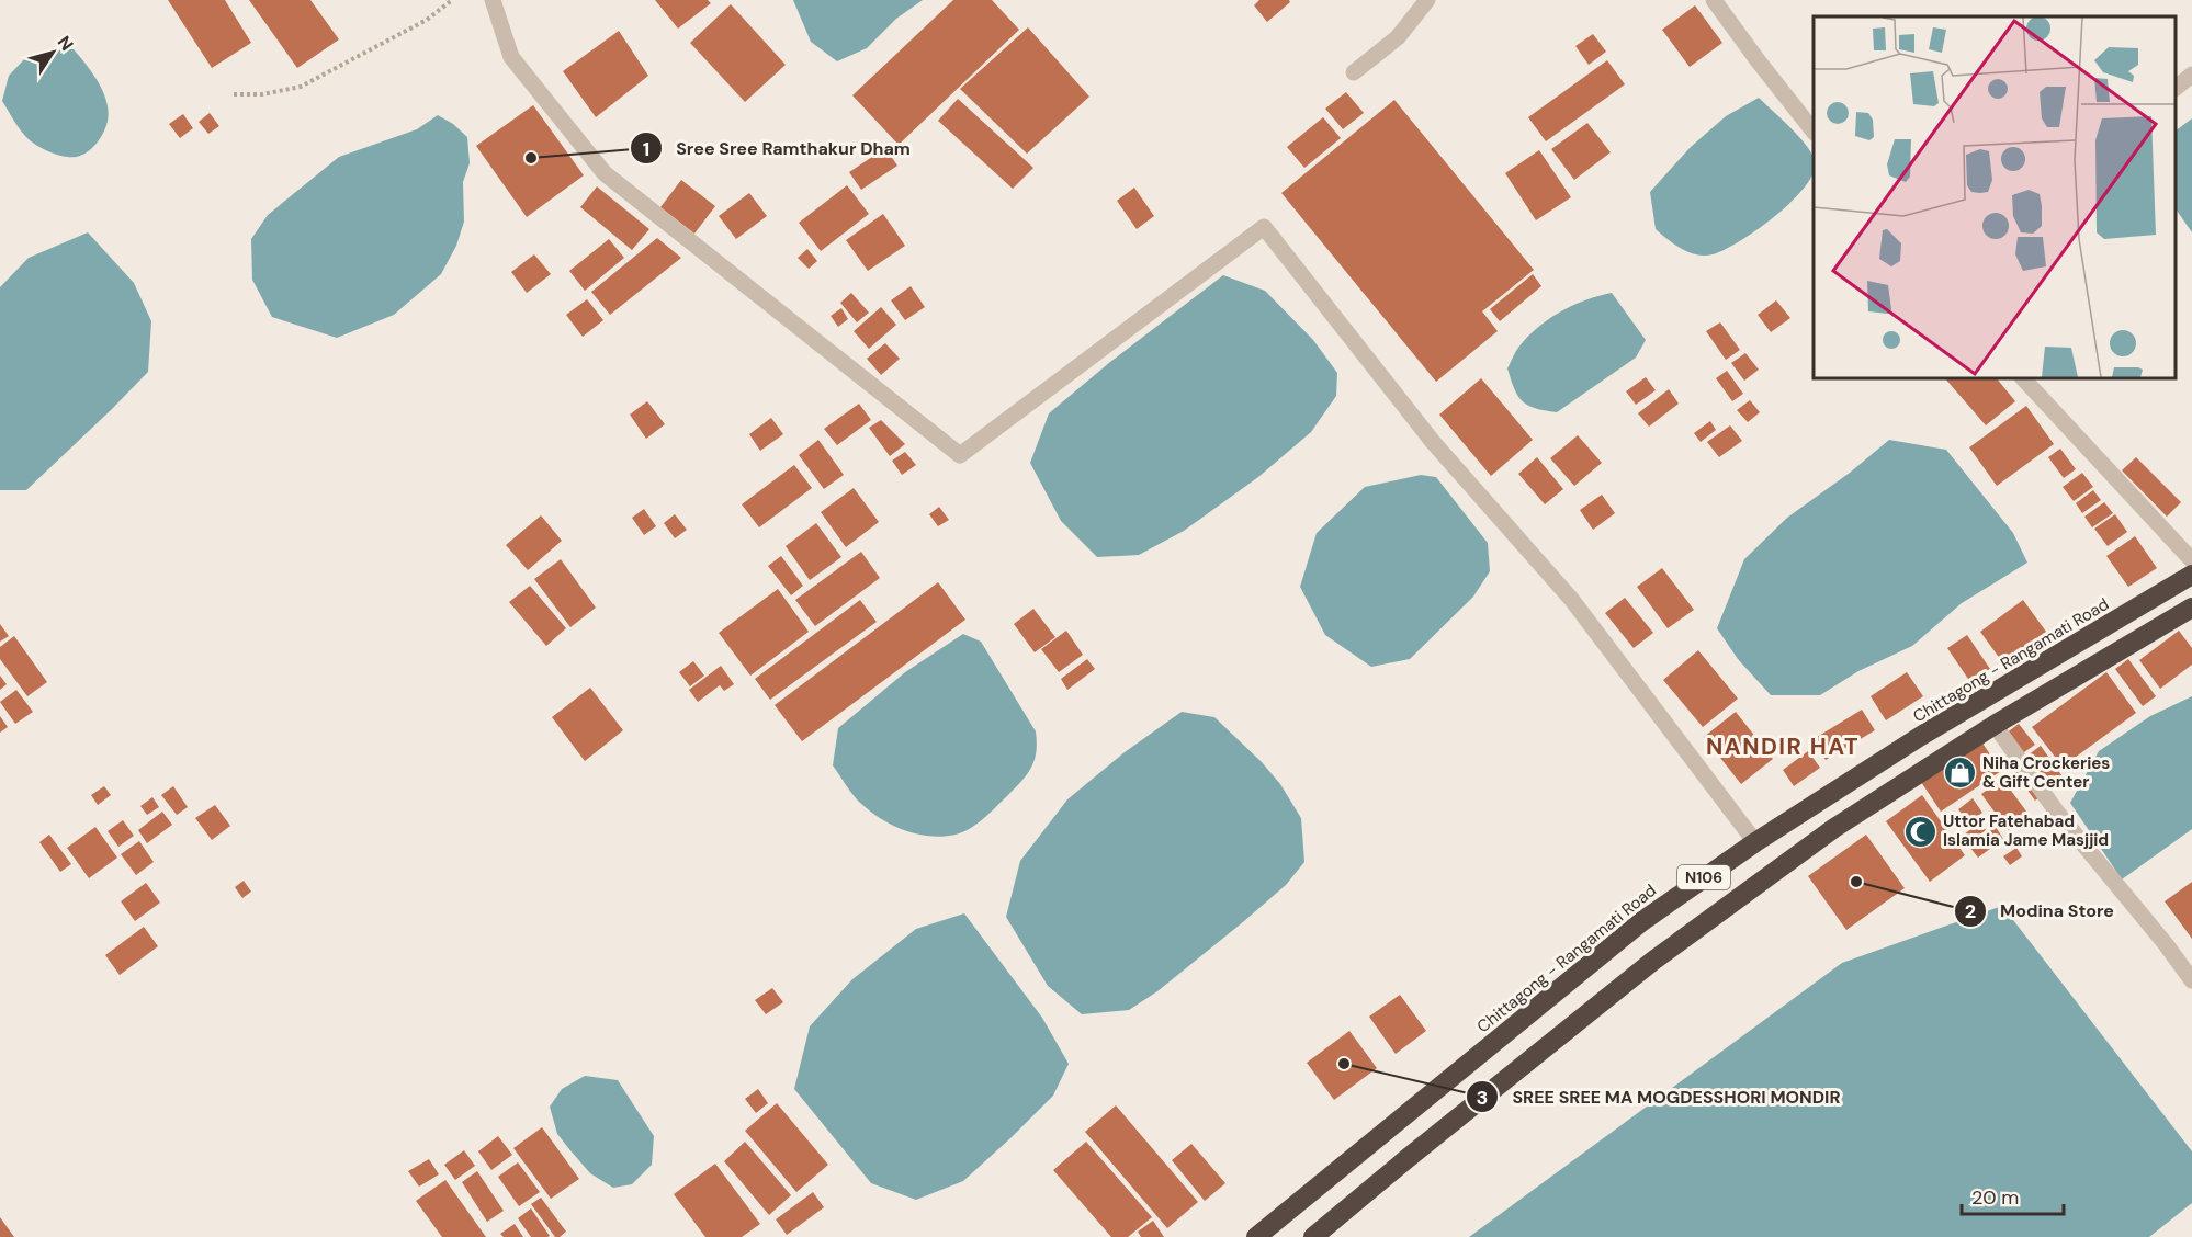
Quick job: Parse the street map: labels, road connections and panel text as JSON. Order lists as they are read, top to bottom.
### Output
{
  "streets": {
    "highway": ["Chittagong - Rangamati Road", "N106"]
  },
  "districts": ["NANDIR HAT"],
  "places": {
    "other": ["Sree Sree Ramthakur Dham", "Modina Store", "SREE SREE MA MOGDESSHORI MONDIR"],
    "shop": ["Niha Crockeries & Gift Center"],
    "mosque": ["Uttor Fatehabad Islamia Jame Masjjid"]
  },
  "scale_bar": "20 m",
  "north": "top right"
}
